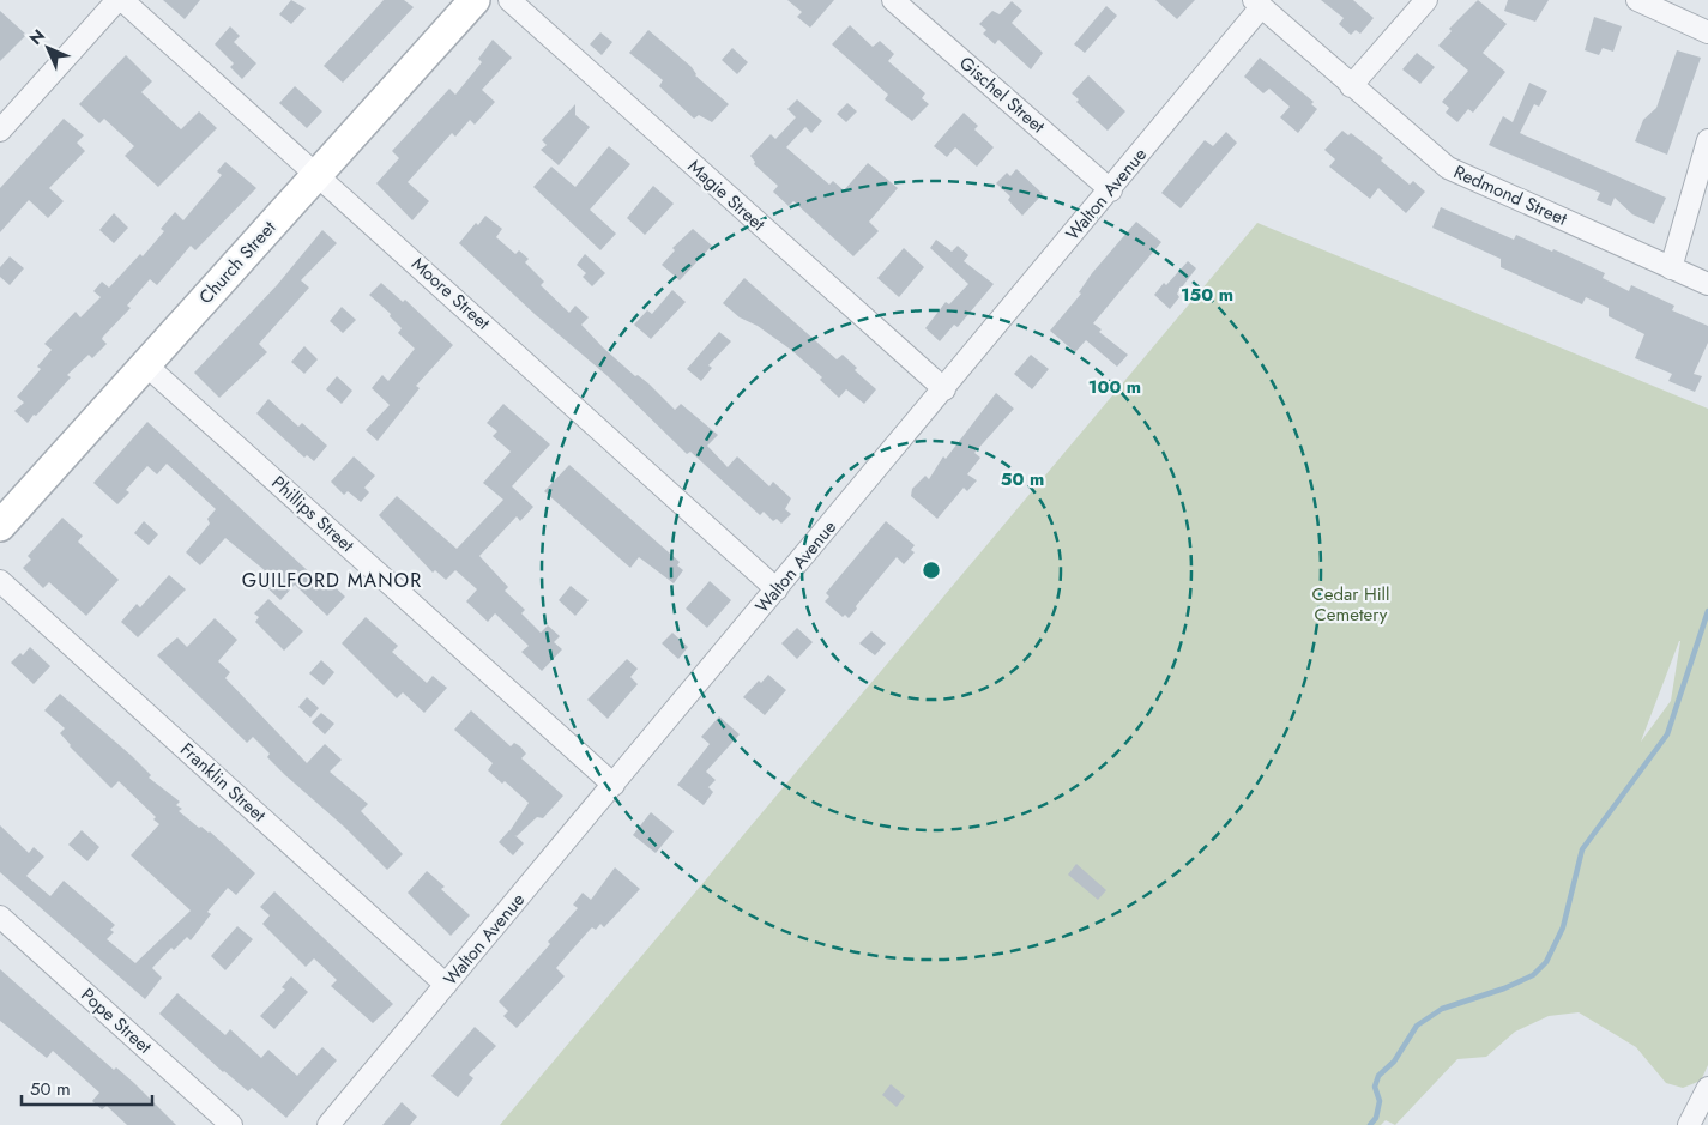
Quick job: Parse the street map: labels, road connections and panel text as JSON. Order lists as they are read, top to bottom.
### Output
{
  "streets": {
    "main road": ["Church Street"],
    "street": [
      "Gischel Street",
      "Walton Avenue",
      "Magie Street",
      "Redmond Street",
      "Moore Street",
      "Phillips Street",
      "Franklin Street",
      "Pope Street"
    ]
  },
  "crossings": [
    ["Gischel Street", "Walton Avenue"],
    ["Walton Avenue", "Magie Street"],
    ["Walton Avenue", "Redmond Street"],
    ["Walton Avenue", "Moore Street"],
    ["Walton Avenue", "Phillips Street"],
    ["Walton Avenue", "Franklin Street"],
    ["Church Street", "Moore Street"],
    ["Church Street", "Phillips Street"]
  ],
  "districts": ["GUILFORD MANOR"],
  "parks": ["Cedar Hill Cemetery"],
  "scale_bar": "50 m",
  "north": "top left",
  "rings": ["150 m", "100 m", "50 m"]
}
